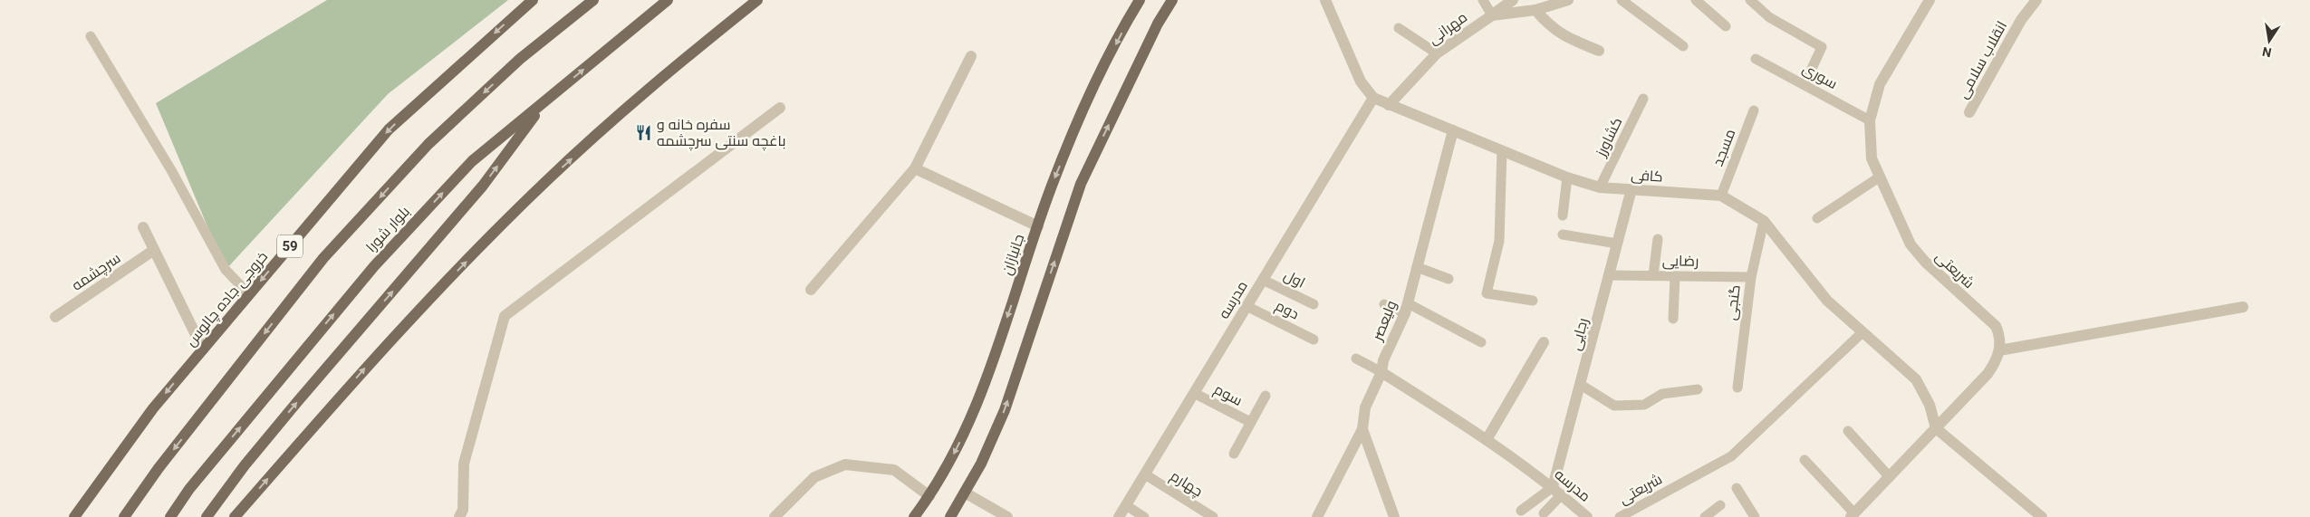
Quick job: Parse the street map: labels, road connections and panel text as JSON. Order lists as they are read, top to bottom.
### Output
{
  "streets": {
    "main road": [
      "بلوار شورا",
      "59",
      "جانبازان",
      "خروجی جاده چالوس"
    ],
    "street": [
      "مهرانی",
      "انقلاب سلامی",
      "کافی",
      "شریعتی",
      "سرچشمه",
      "مدرسه",
      "ولیعصر",
      "رجایی"
    ],
    "lane": [
      "سوری",
      "کشاورز",
      "مسجد",
      "رضایی",
      "اول",
      "گنجی",
      "دوم",
      "سوم",
      "چهارم"
    ]
  },
  "crossings": [
    ["مهرانی", "کافی"],
    ["سوری", "شریعتی"],
    ["کشاورز", "کافی"],
    ["مسجد", "کافی"],
    ["کافی", "شریعتی"],
    ["کافی", "مدرسه"],
    ["کافی", "گنجی"],
    ["کافی", "ولیعصر"],
    ["کافی", "رجایی"],
    ["رضایی", "گنجی"],
    ["رضایی", "رجایی"],
    ["اول", "مدرسه"],
    ["مدرسه", "دوم"],
    ["مدرسه", "ولیعصر"],
    ["مدرسه", "رجایی"],
    ["مدرسه", "سوم"],
    ["مدرسه", "چهارم"]
  ],
  "one_way": ["خروجی جاده چالوس"],
  "places": {
    "restaurant": ["سفره خانه و باغچه سنتی سرچشمه"]
  },
  "north": "bottom"
}
